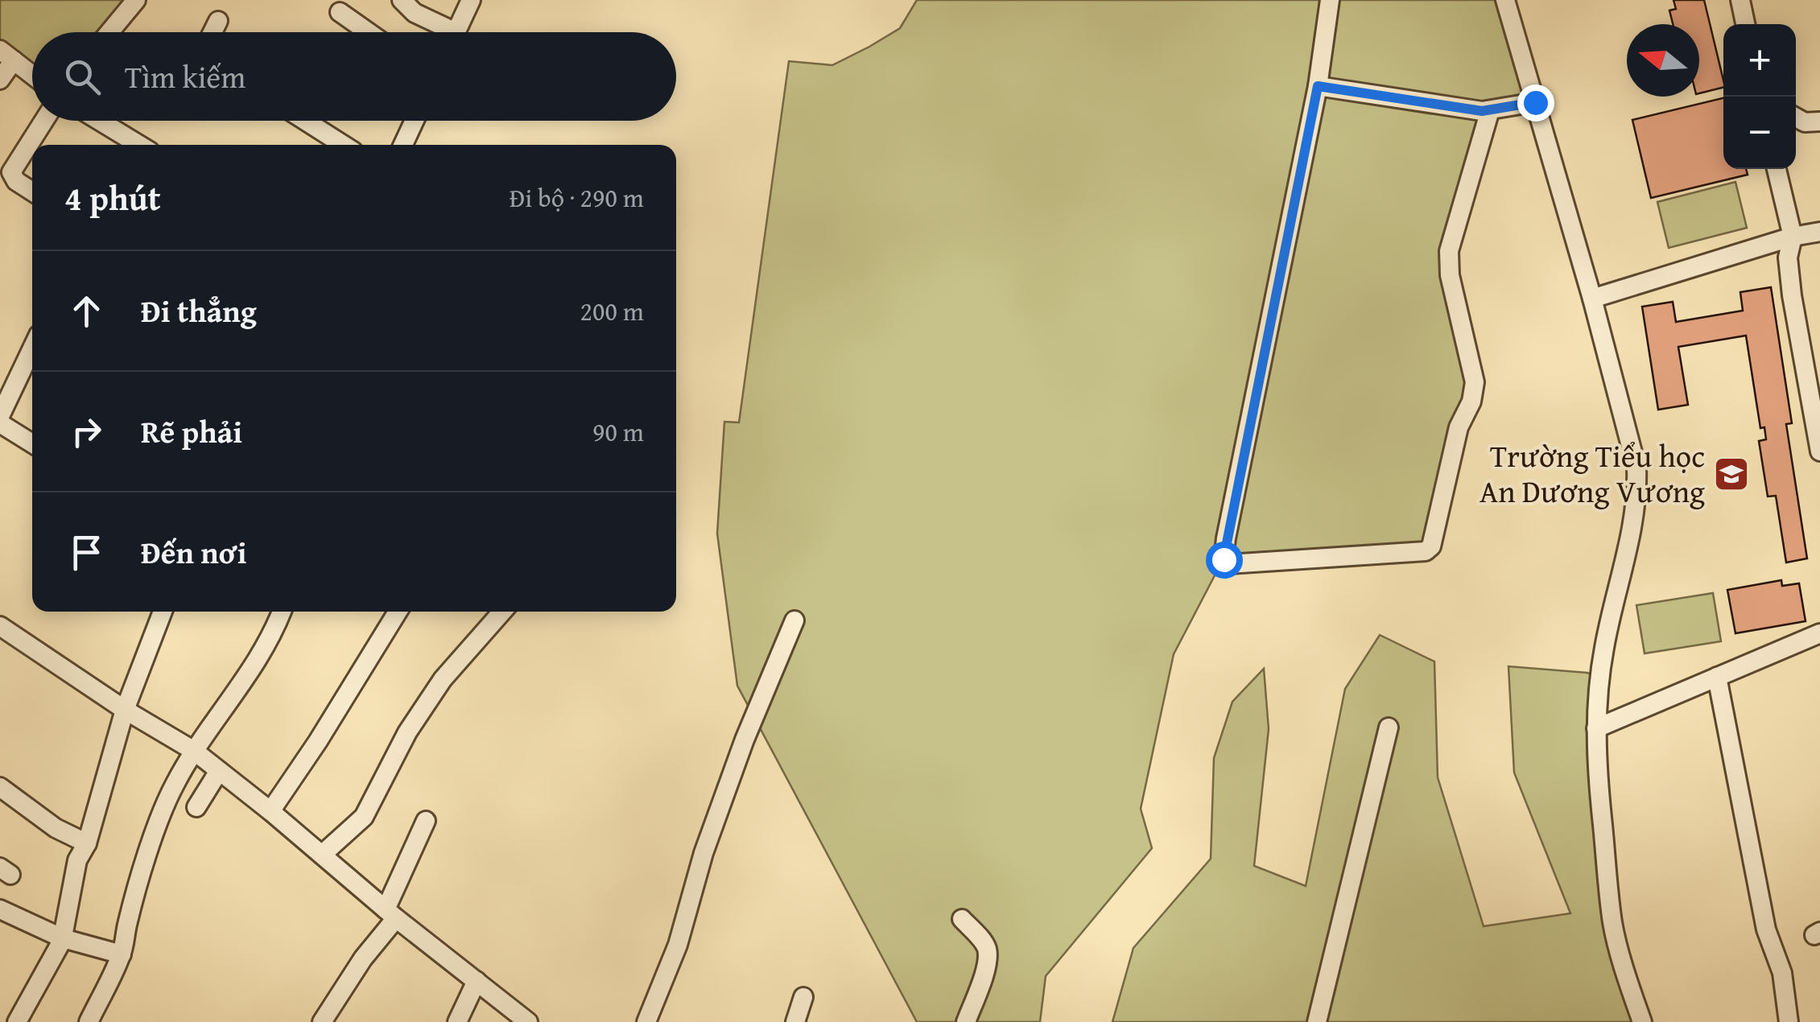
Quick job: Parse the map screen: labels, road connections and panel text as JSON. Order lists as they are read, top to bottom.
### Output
{
  "places": {
    "school or university": ["Trường Tiểu học An Dương Vương"]
  },
  "north": "left",
  "page": {
    "map_buttons": ["+", "−"],
    "search": "Tìm kiếm",
    "heading": ["4 phút", "Đi bộ · 290 m"],
    "list": [
      ["Đi thẳng", "200 m"],
      ["Rẽ phải", "90 m"],
      "Đến nơi"
    ]
  }
}
